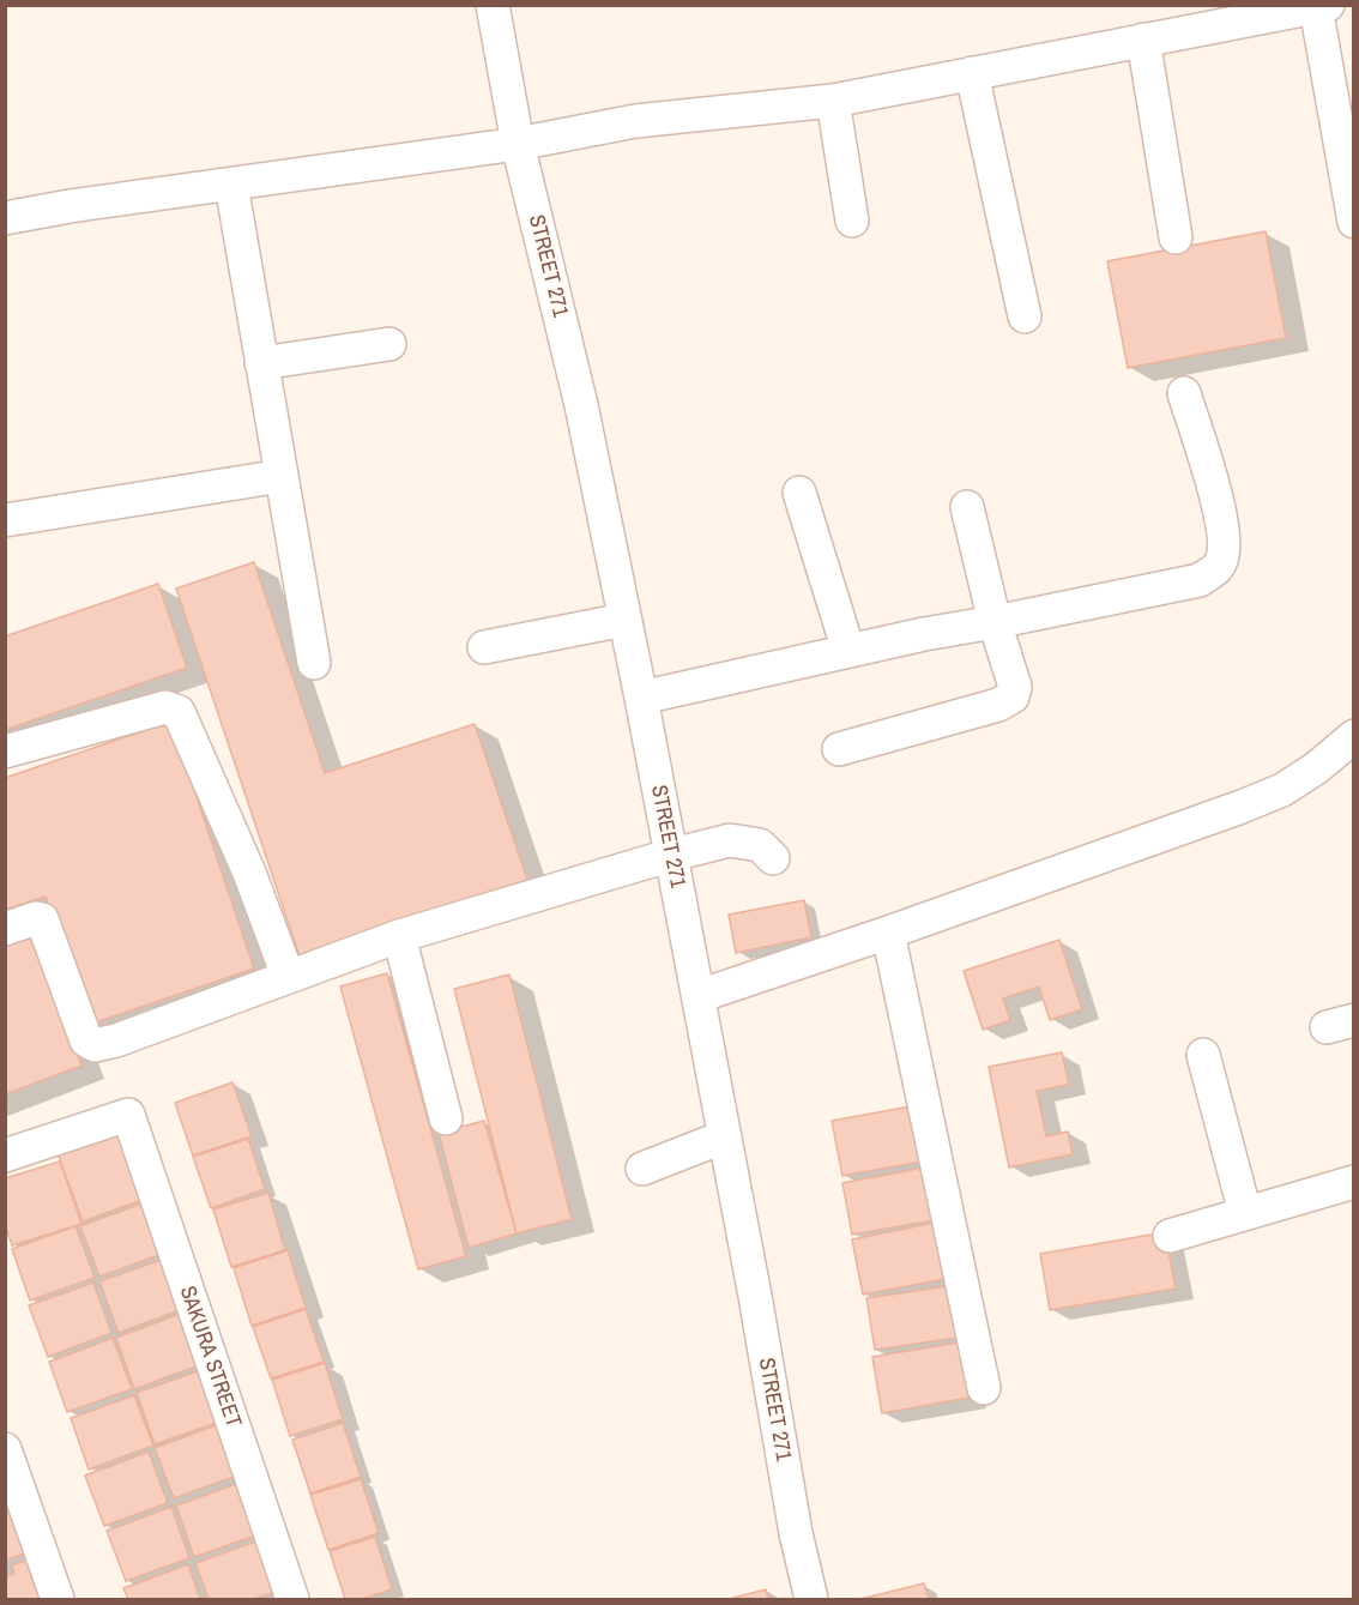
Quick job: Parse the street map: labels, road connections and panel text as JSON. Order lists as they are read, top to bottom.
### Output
{
  "streets": {
    "street": ["STREET 271", "SAKURA STREET"]
  }
}
